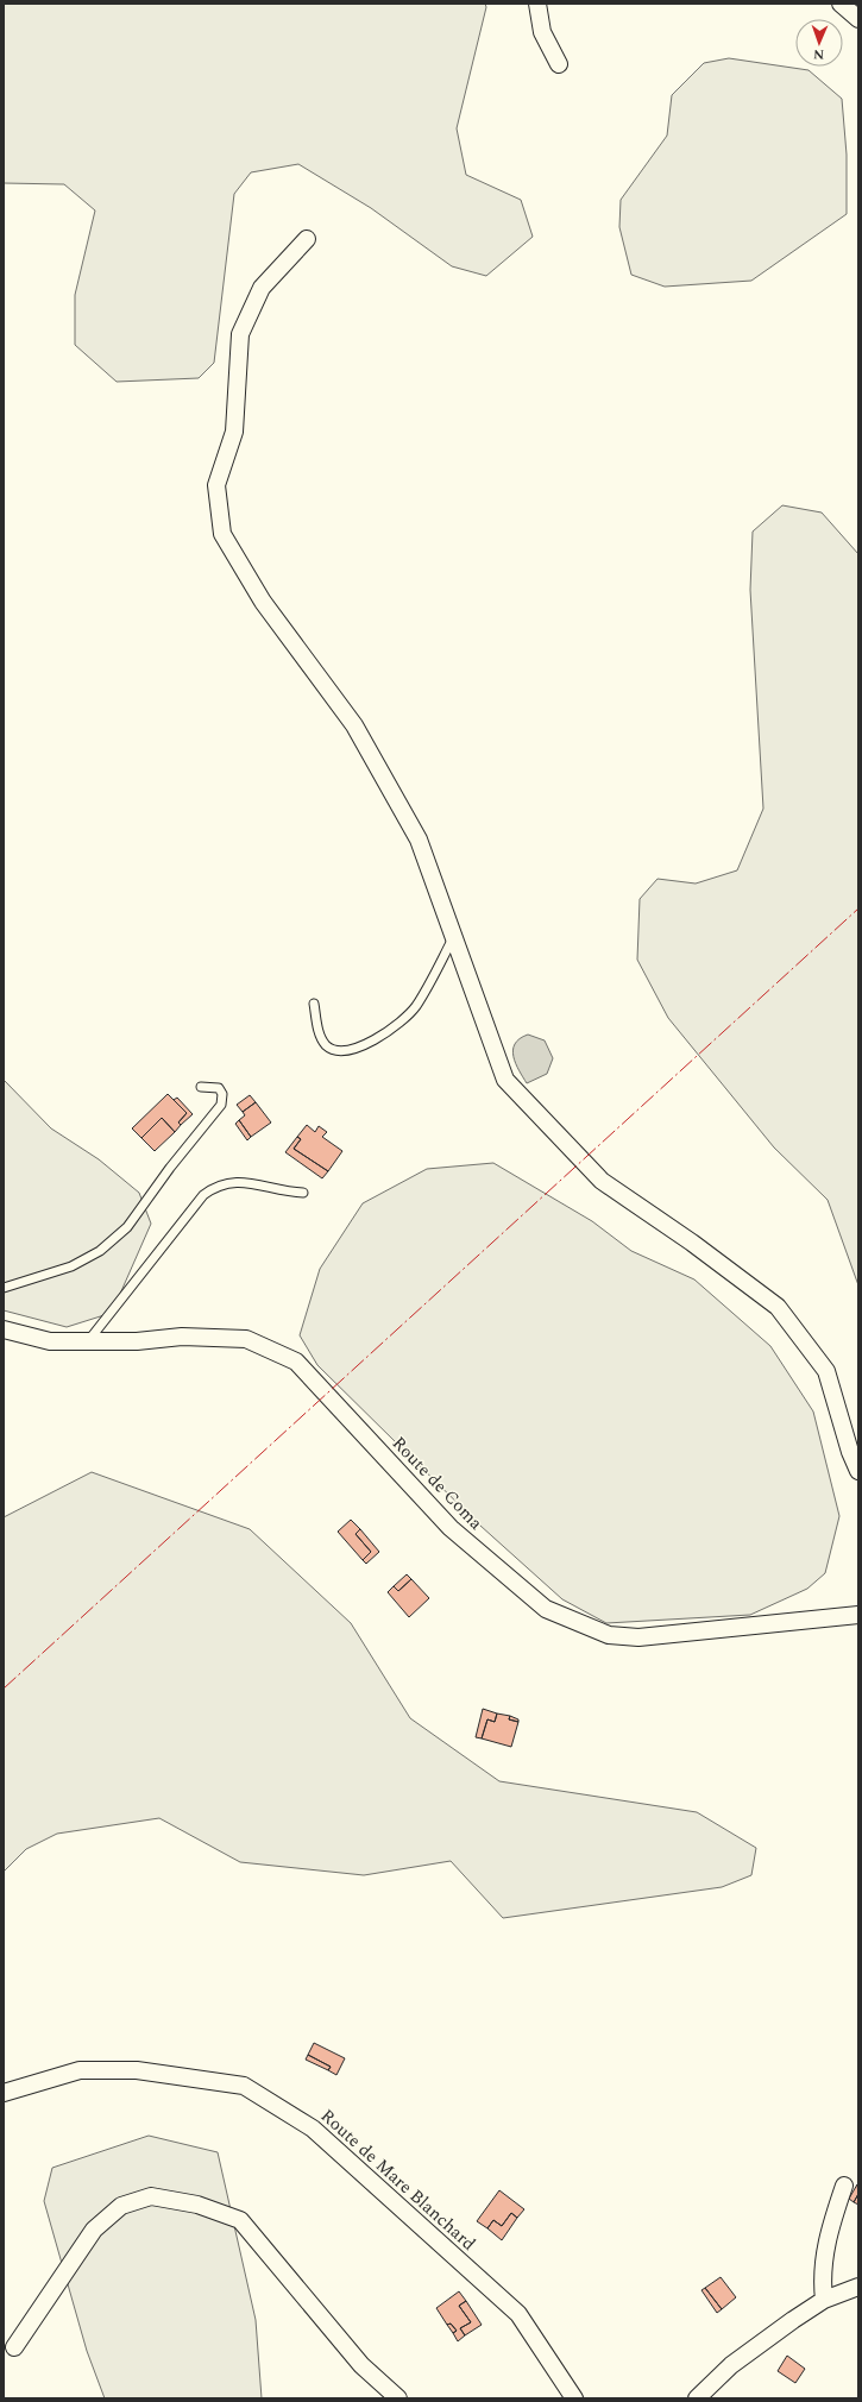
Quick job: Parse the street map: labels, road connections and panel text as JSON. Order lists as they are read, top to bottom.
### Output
{
  "streets": {
    "street": ["Route de Coma", "Route de Mare Blanchard"]
  },
  "north": "bottom"
}
